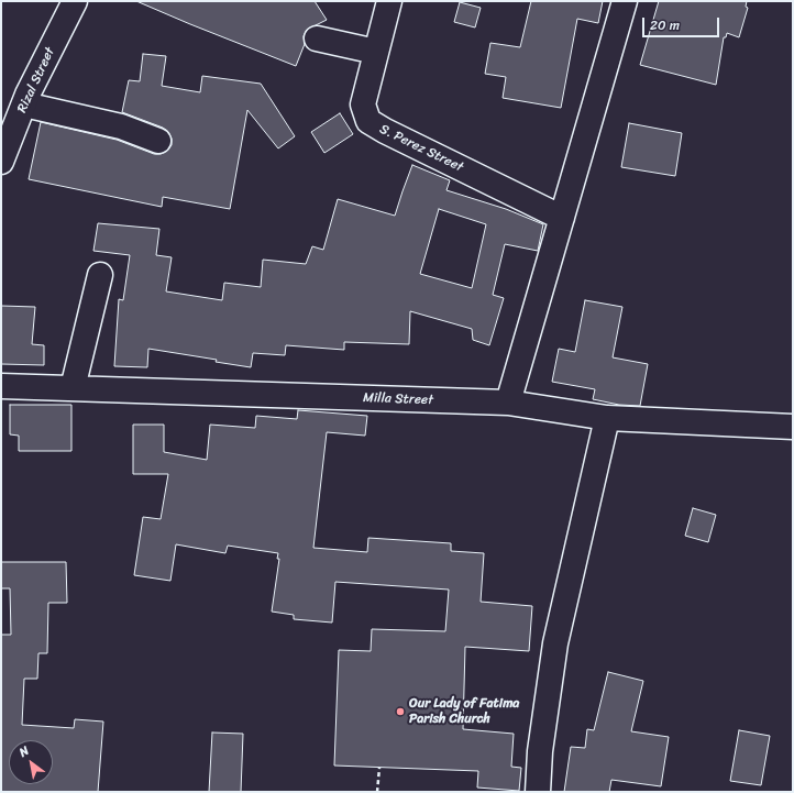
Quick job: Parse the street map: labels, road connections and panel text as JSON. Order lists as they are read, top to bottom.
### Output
{
  "streets": {
    "street": ["Rizal Street", "S. Perez Street", "Milla Street"]
  },
  "places": ["Our Lady of Fatima Parish Church"],
  "scale_bar": "20 m",
  "north": "top left"
}
